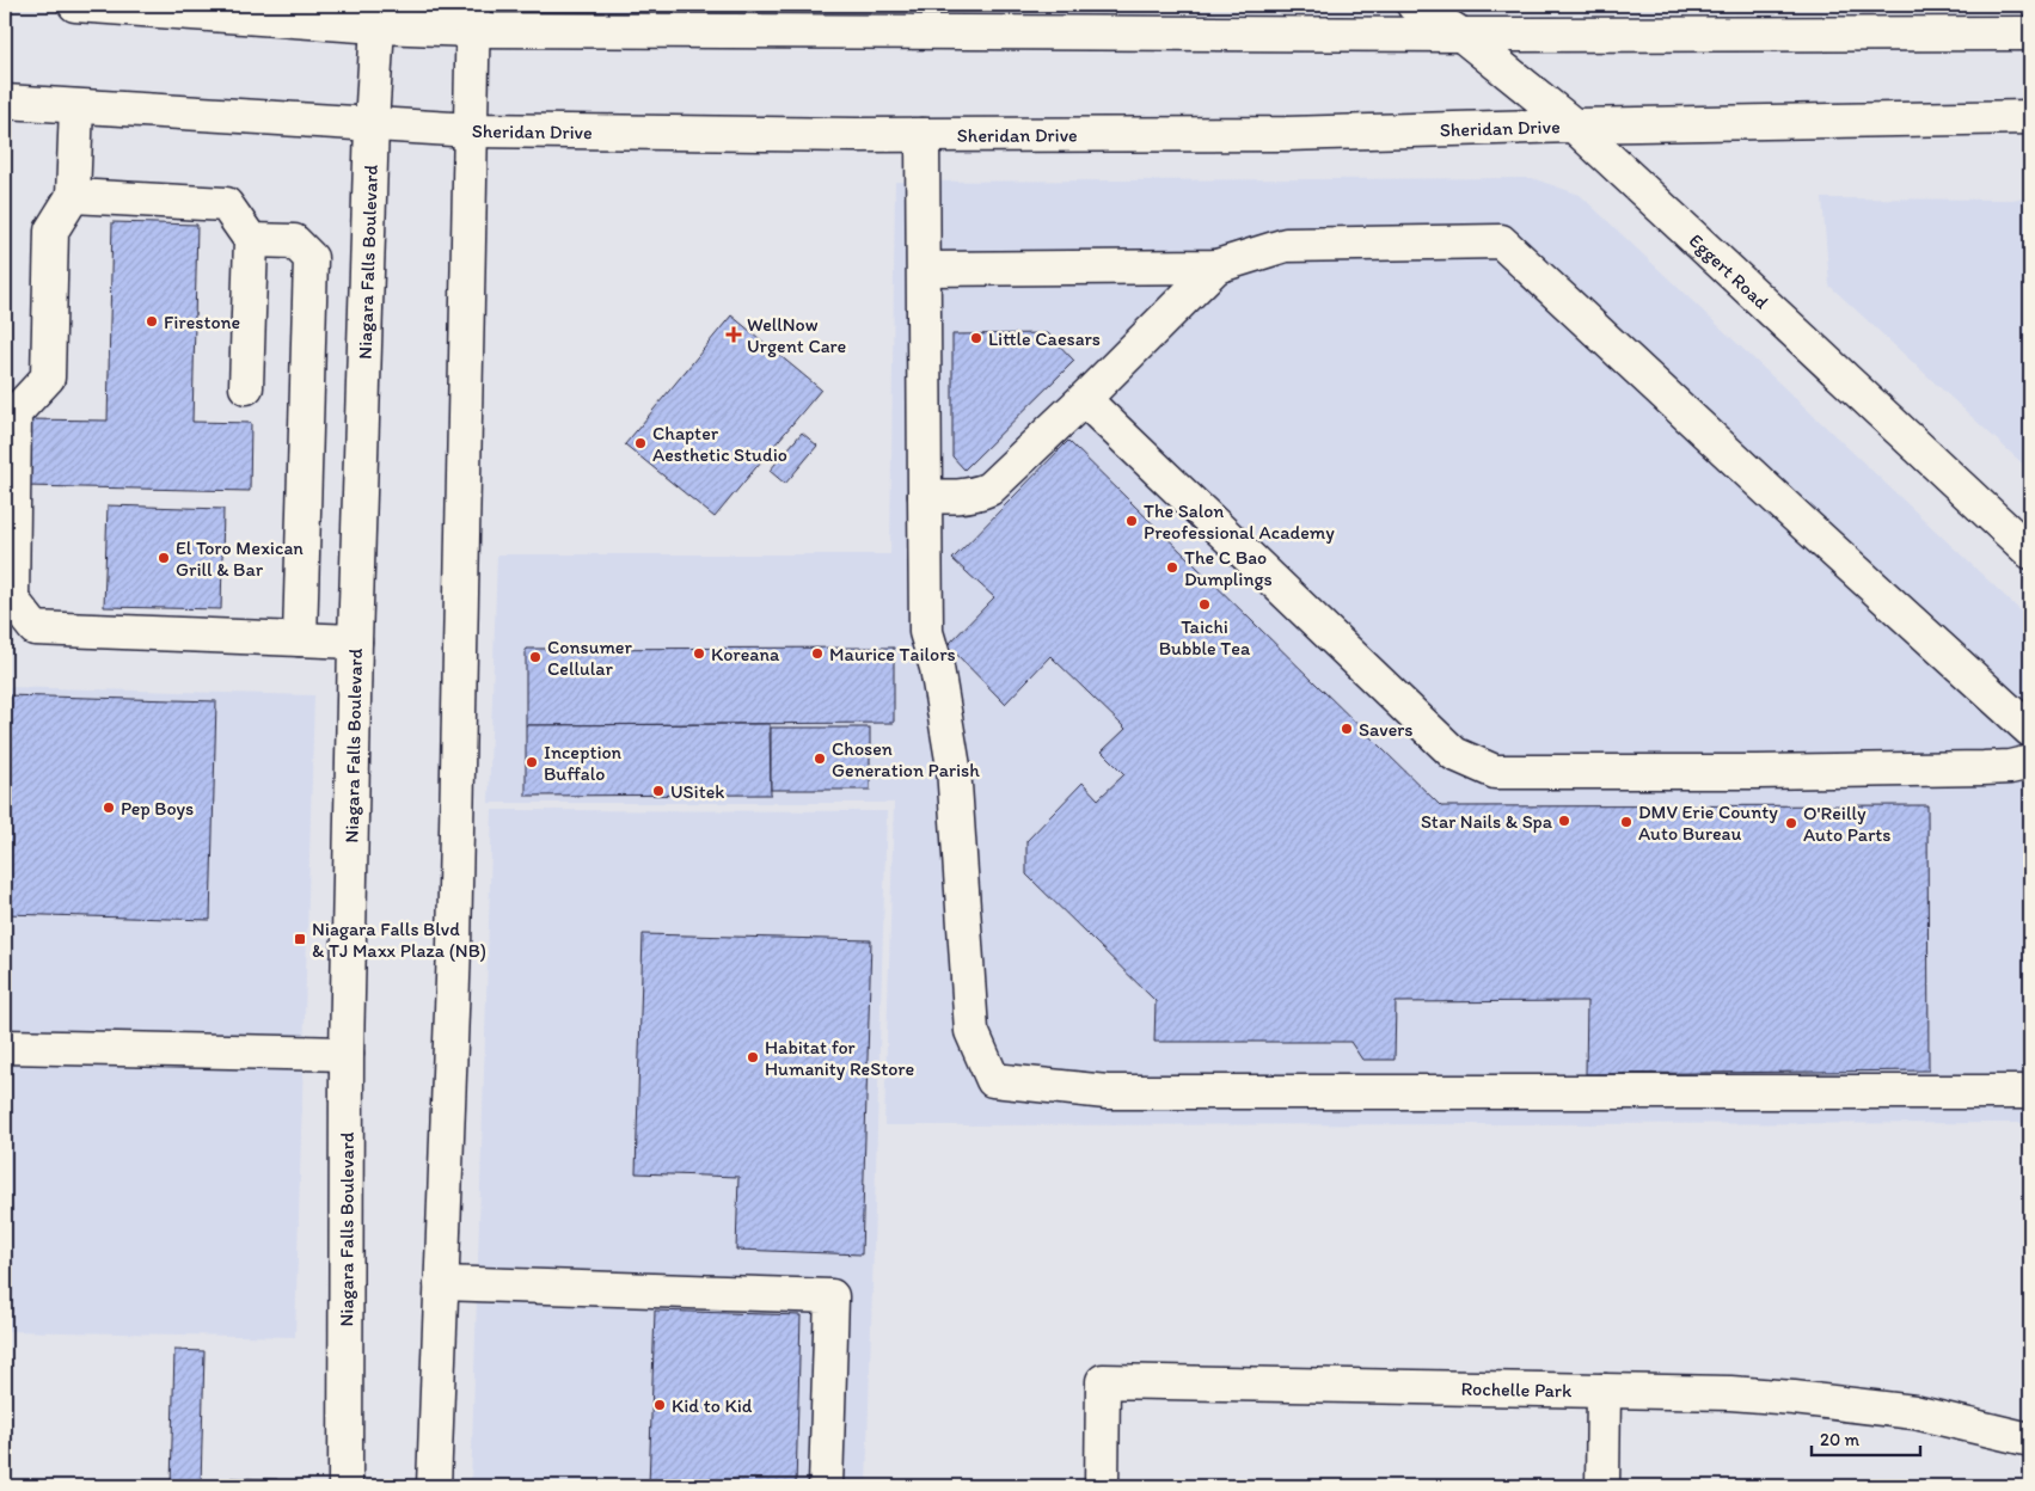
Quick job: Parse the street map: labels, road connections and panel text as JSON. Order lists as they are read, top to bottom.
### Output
{
  "streets": {
    "main road": [
      "Sheridan Drive",
      "Niagara Falls Boulevard",
      "Eggert Road",
      "Rochelle Park"
    ]
  },
  "crossings": [
    ["Sheridan Drive", "Niagara Falls Boulevard"],
    ["Sheridan Drive", "Eggert Road"]
  ],
  "places": {
    "other": [
      "Firestone",
      "Little Caesars",
      "Chapter Aesthetic Studio",
      "The Salon Preofessional Academy",
      "El Toro Mexican Grill & Bar",
      "The C Bao Dumplings",
      "Taichi Bubble Tea",
      "Koreana",
      "Maurice Tailors",
      "Consumer Cellular",
      "Savers",
      "Chosen Generation Parish",
      "Inception Buffalo",
      "USitek",
      "Pep Boys",
      "Star Nails & Spa",
      "DMV Erie County Auto Bureau",
      "O'Reilly Auto Parts",
      "Habitat for Humanity ReStore",
      "Kid to Kid"
    ],
    "health": ["WellNow Urgent Care"],
    "transit": ["Niagara Falls Blvd & TJ Maxx Plaza (NB)"]
  },
  "scale_bar": "20 m"
}
